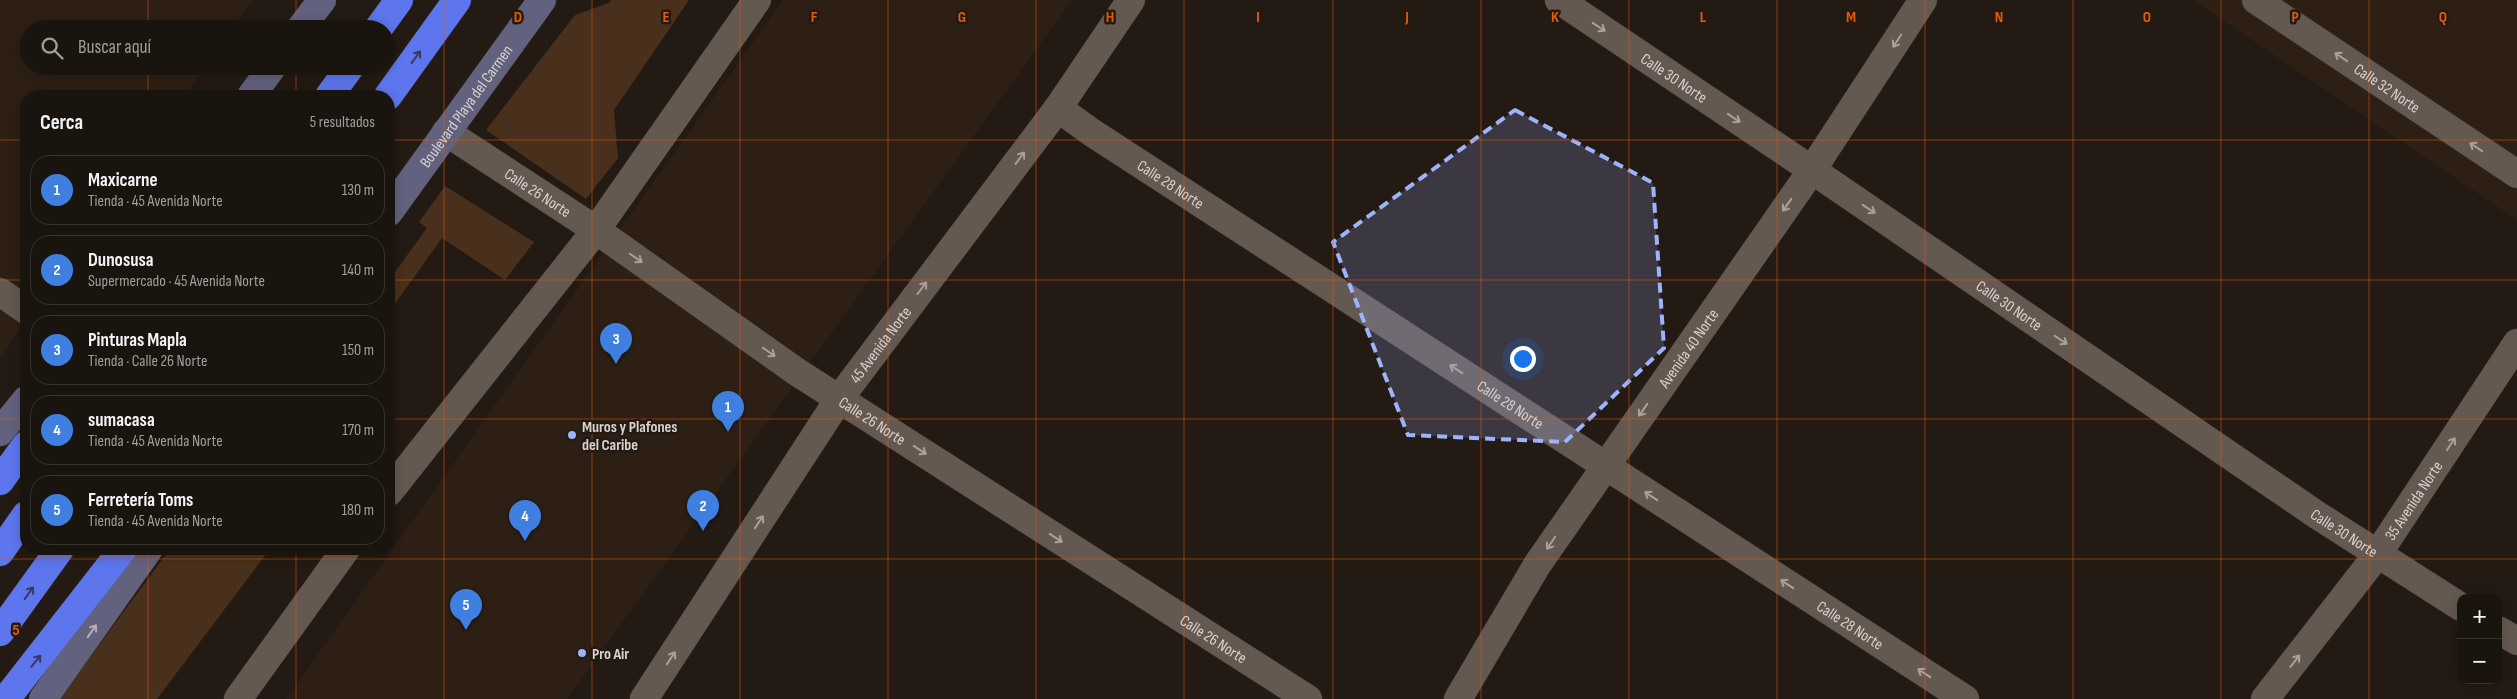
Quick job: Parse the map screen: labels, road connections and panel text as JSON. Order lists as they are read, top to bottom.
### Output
{
  "streets": {
    "main road": ["Boulevard Playa del Carmen"],
    "street": [
      "Calle 30 Norte",
      "Calle 32 Norte",
      "Calle 28 Norte",
      "Calle 26 Norte",
      "45 Avenida Norte",
      "Avenida 40 Norte",
      "35 Avenida Norte"
    ]
  },
  "crossings": [
    ["Calle 30 Norte", "Avenida 40 Norte"],
    ["Calle 30 Norte", "35 Avenida Norte"],
    ["Boulevard Playa del Carmen", "Calle 26 Norte"],
    ["Calle 28 Norte", "45 Avenida Norte"],
    ["Calle 28 Norte", "Avenida 40 Norte"],
    ["Calle 26 Norte", "45 Avenida Norte"]
  ],
  "one_way": [
    "Calle 30 Norte",
    "Calle 32 Norte",
    "Calle 28 Norte",
    "Calle 26 Norte",
    "45 Avenida Norte",
    "Avenida 40 Norte",
    "35 Avenida Norte"
  ],
  "places": ["Muros y Plafones del Caribe", "Pro Air"],
  "page": {
    "search": "Buscar aquí",
    "heading": ["Cerca", "5 resultados"],
    "list": [
      {
        "mark": "1",
        "name": "Maxicarne",
        "note": "Tienda · 45 Avenida Norte",
        "value": "130 m"
      },
      {
        "mark": "2",
        "name": "Dunosusa",
        "note": "Supermercado · 45 Avenida Norte",
        "value": "140 m"
      },
      {
        "mark": "3",
        "name": "Pinturas Mapla",
        "note": "Tienda · Calle 26 Norte",
        "value": "150 m"
      },
      {
        "mark": "4",
        "name": "sumacasa",
        "note": "Tienda · 45 Avenida Norte",
        "value": "170 m"
      },
      {
        "mark": "5",
        "name": "Ferretería Toms",
        "note": "Tienda · 45 Avenida Norte",
        "value": "180 m"
      }
    ],
    "pins": [
      "3",
      "1",
      "2",
      "4",
      "5"
    ],
    "map_buttons": ["+", "−"]
  },
  "grid": {
    "columns": [
      "D",
      "E",
      "F",
      "G",
      "H",
      "I",
      "J",
      "K",
      "L",
      "M",
      "N",
      "O",
      "P",
      "Q"
    ],
    "rows": ["5"]
  }
}
